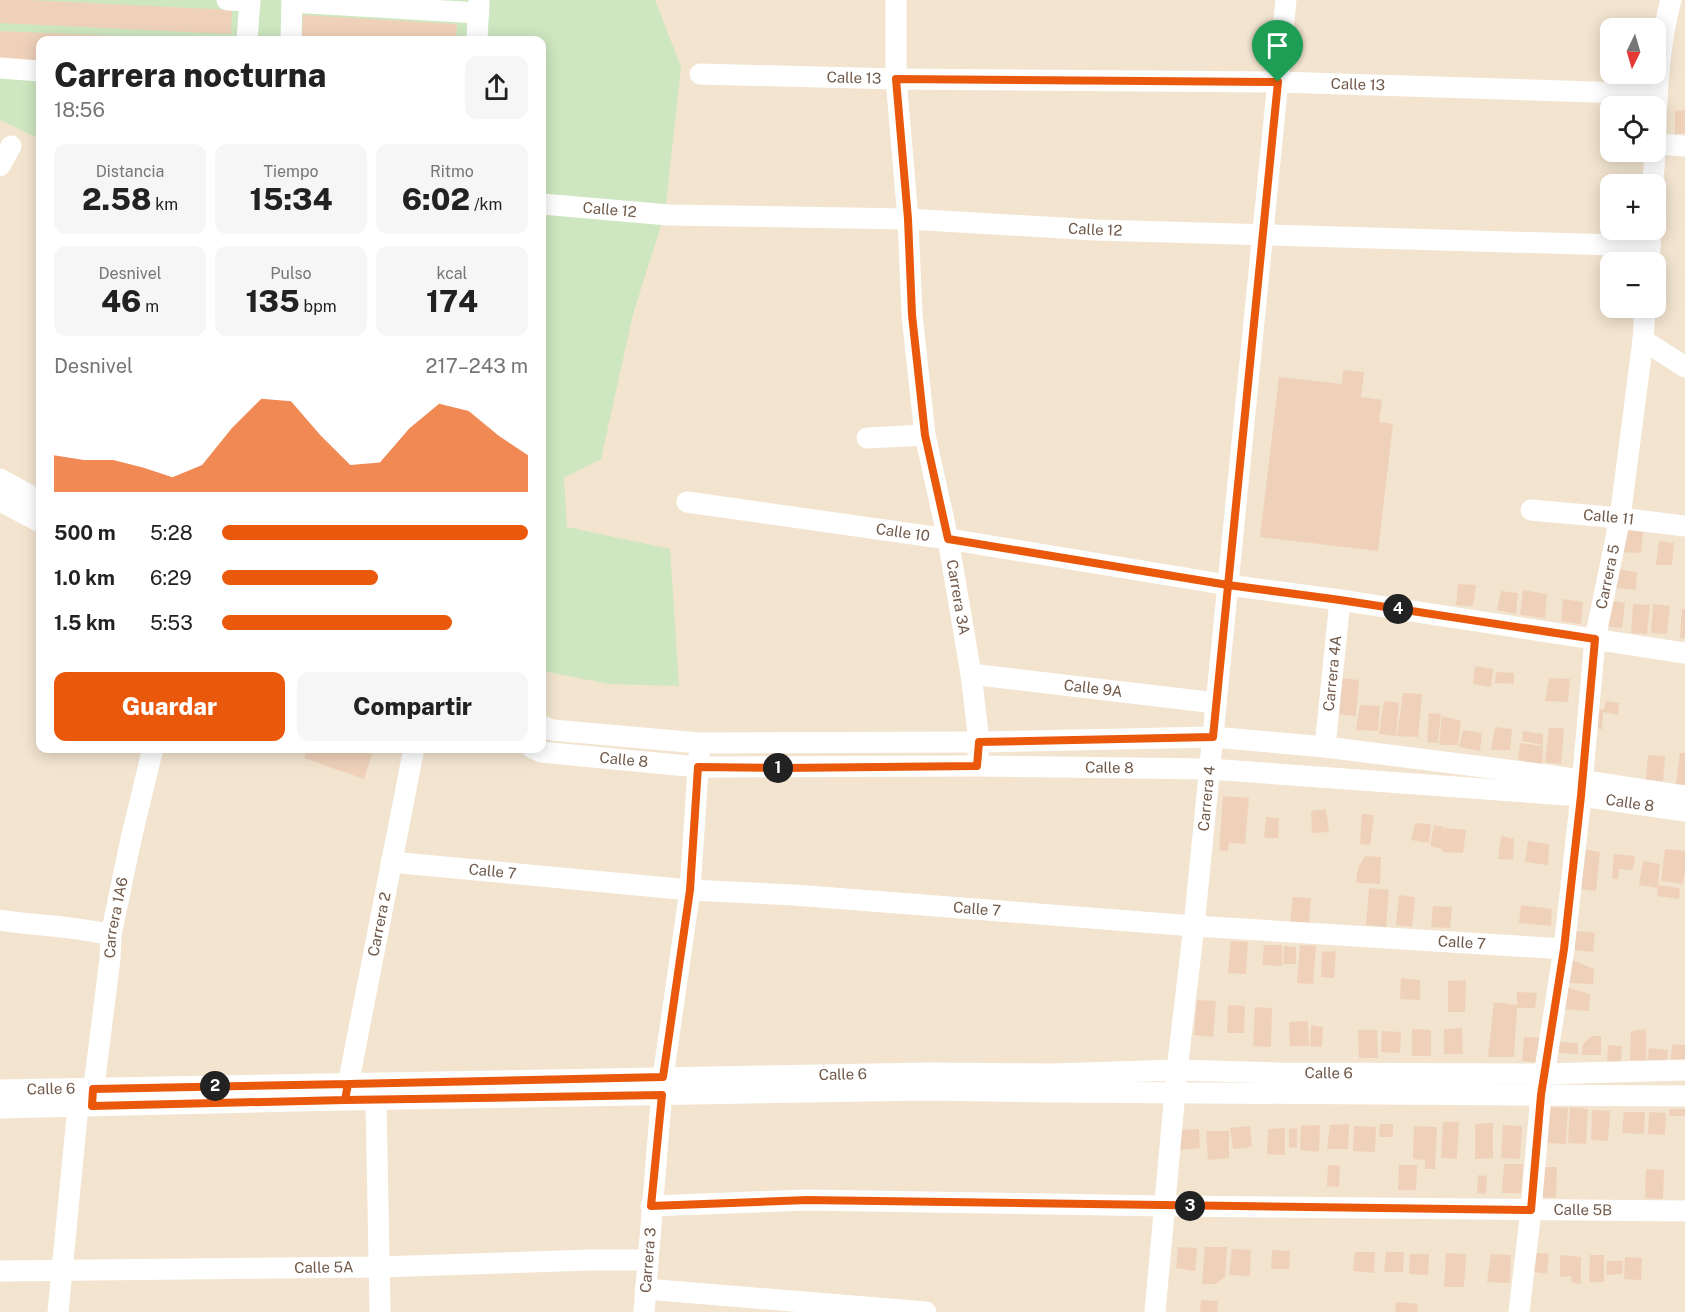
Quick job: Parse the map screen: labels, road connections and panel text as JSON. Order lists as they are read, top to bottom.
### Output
{
  "streets": {
    "street": [
      "Calle 13",
      "Calle 12",
      "Calle 11",
      "Calle 10",
      "Carrera 5",
      "Carrera 3A",
      "Carrera 4A",
      "Calle 9A",
      "Calle 8",
      "Carrera 4",
      "Calle 7",
      "Carrera 1A6",
      "Carrera 2",
      "Calle 6",
      "Calle 5B",
      "Carrera 3",
      "Calle 5A"
    ]
  },
  "crossings": [
    ["Calle 13", "Carrera 3A"],
    ["Calle 13", "Carrera 4"],
    ["Calle 12", "Carrera 3A"],
    ["Calle 12", "Carrera 4"],
    ["Calle 11", "Carrera 5"],
    ["Calle 10", "Carrera 5"],
    ["Calle 10", "Carrera 3A"],
    ["Calle 10", "Carrera 4A"],
    ["Calle 10", "Carrera 4"],
    ["Carrera 5", "Calle 8"],
    ["Carrera 5", "Calle 7"],
    ["Carrera 5", "Calle 6"],
    ["Carrera 5", "Calle 5B"],
    ["Carrera 3A", "Calle 9A"],
    ["Carrera 3A", "Calle 8"],
    ["Carrera 4A", "Calle 8"],
    ["Calle 9A", "Carrera 4"],
    ["Calle 8", "Carrera 4"],
    ["Calle 8", "Carrera 3"],
    ["Carrera 4", "Calle 7"],
    ["Carrera 4", "Calle 6"],
    ["Carrera 4", "Calle 5B"],
    ["Calle 7", "Carrera 2"],
    ["Calle 7", "Carrera 3"],
    ["Carrera 1A6", "Calle 6"],
    ["Carrera 1A6", "Calle 5A"],
    ["Carrera 2", "Calle 6"],
    ["Calle 6", "Carrera 3"],
    ["Calle 5B", "Carrera 3"],
    ["Carrera 3", "Calle 5A"]
  ],
  "north": "bottom",
  "page": {
    "map_buttons": ["+", "−"],
    "heading": ["Carrera nocturna", "18:56"],
    "stats": [
      ["Distancia", "2.58 km"],
      ["Tiempo", "15:34"],
      ["Ritmo", "6:02 /km"],
      ["Desnivel", "46 m"],
      ["Pulso", "135 bpm"],
      ["kcal", "174"]
    ],
    "chart": ["Desnivel", "217–243 m"],
    "list": [
      {
        "name": "500 m",
        "note": "5:28"
      },
      {
        "name": "1.0 km",
        "note": "6:29"
      },
      {
        "name": "1.5 km",
        "note": "5:53"
      }
    ],
    "pins": [
      "4",
      "1",
      "2",
      "3"
    ],
    "buttons": ["Guardar", "Compartir"]
  }
}
